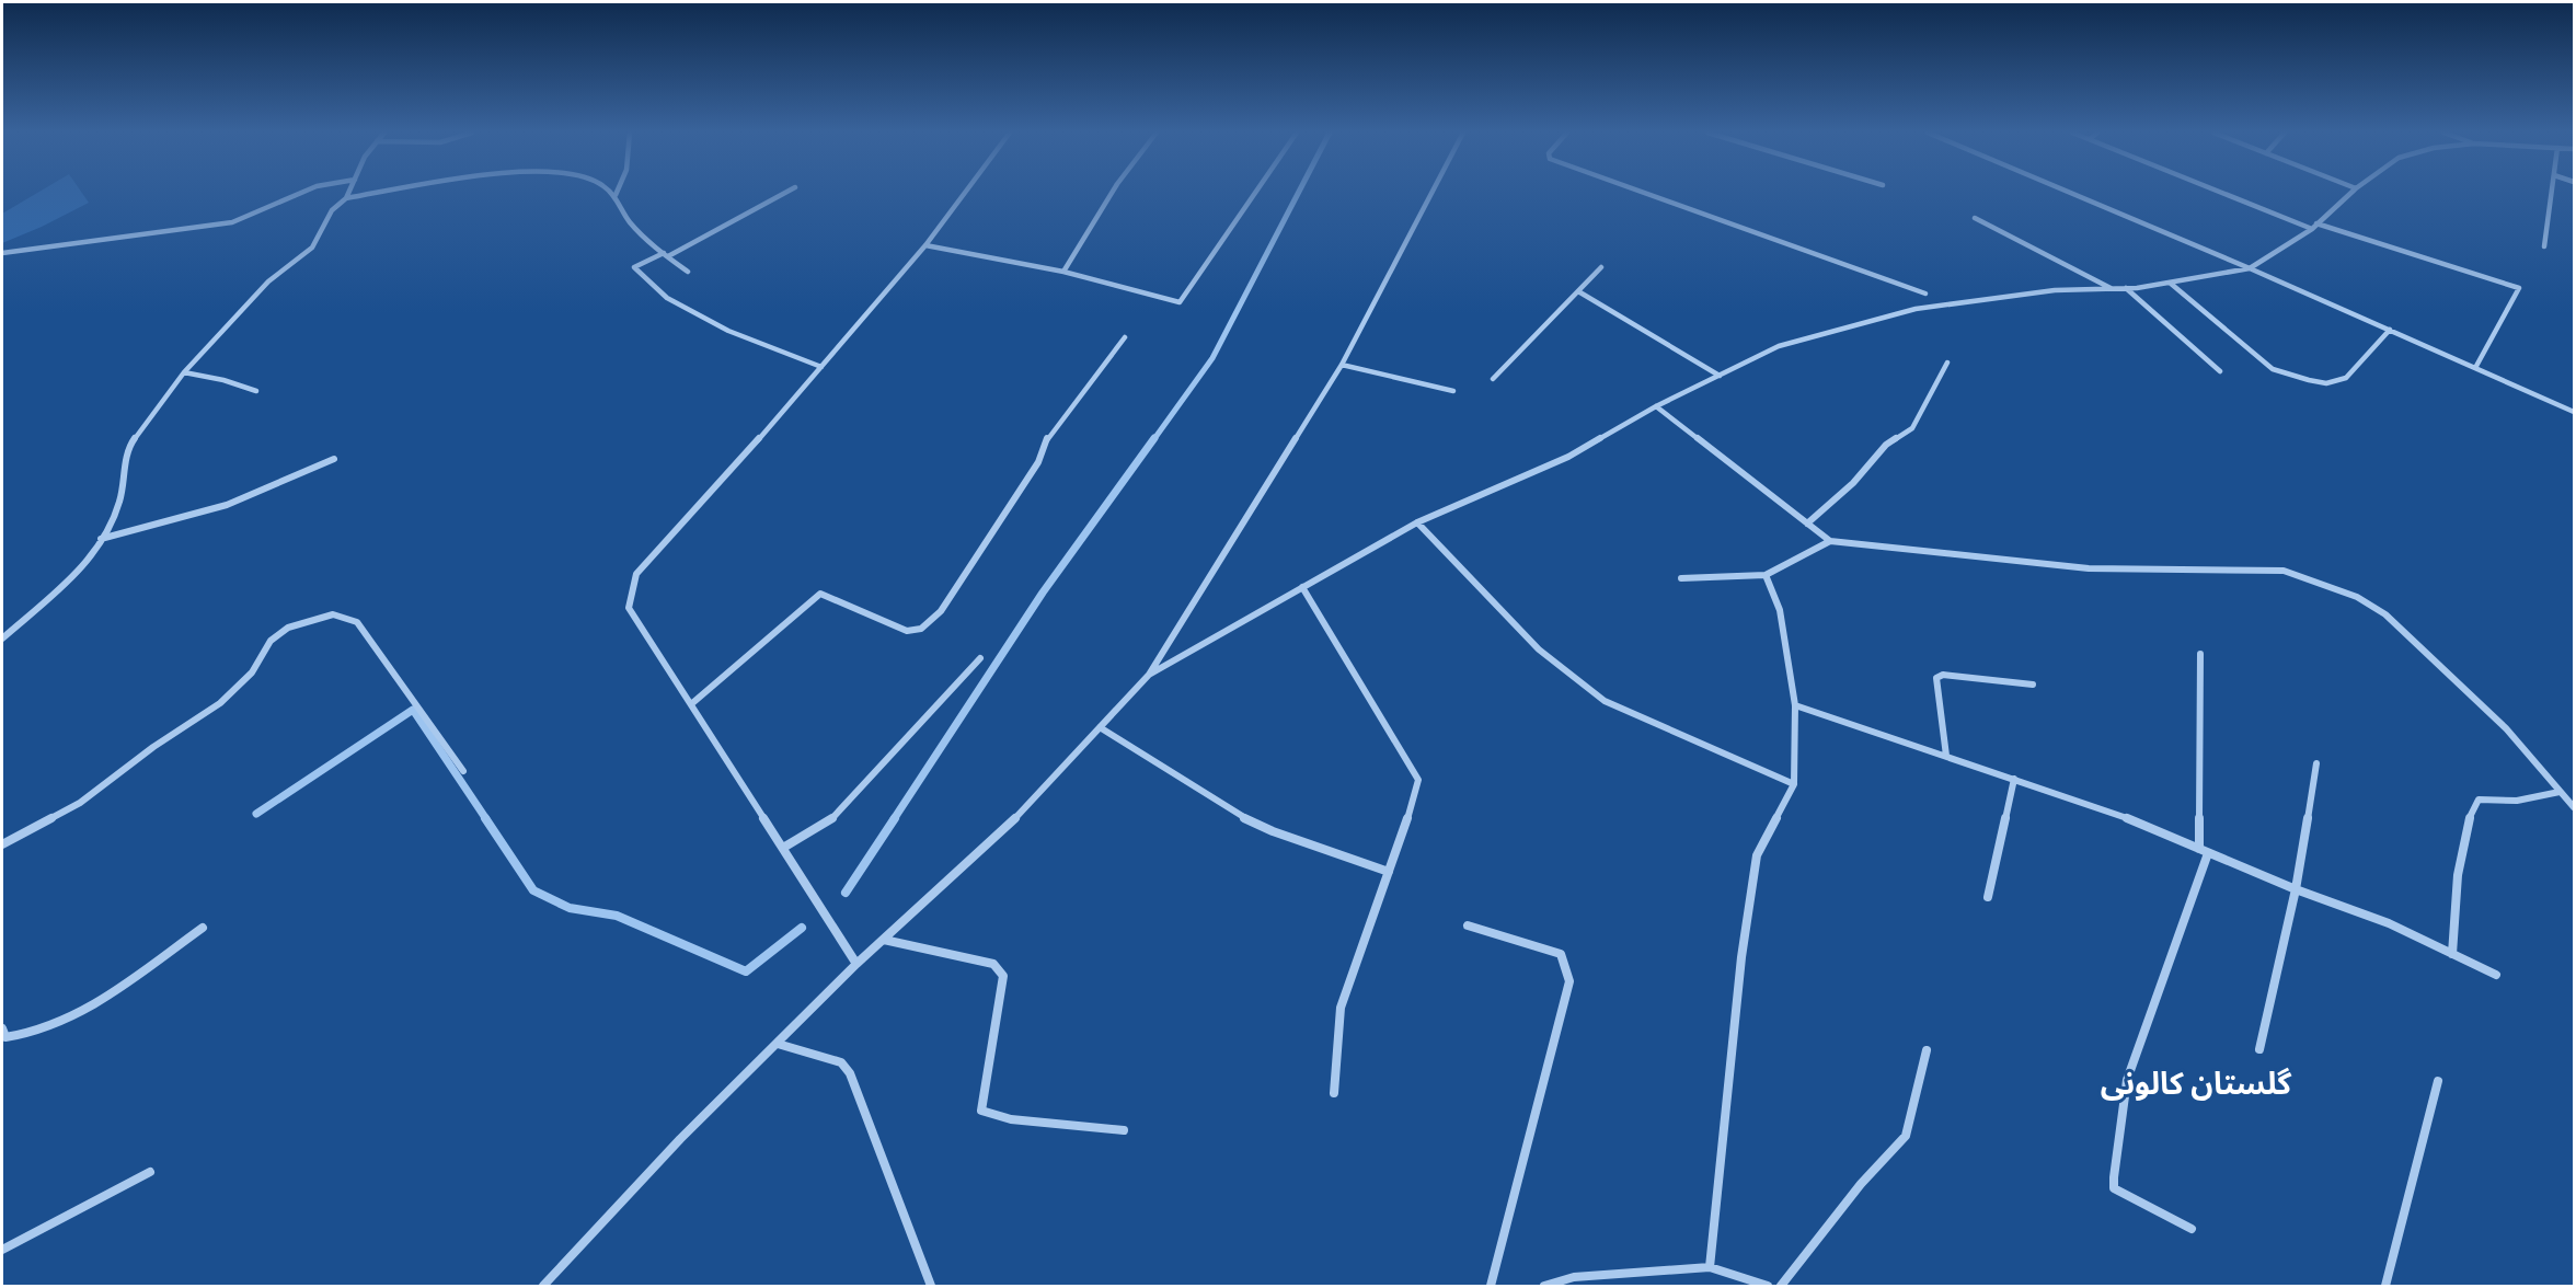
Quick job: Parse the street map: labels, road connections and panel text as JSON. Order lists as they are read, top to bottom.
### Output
{
  "districts": ["گلستان کالونی"]
}
